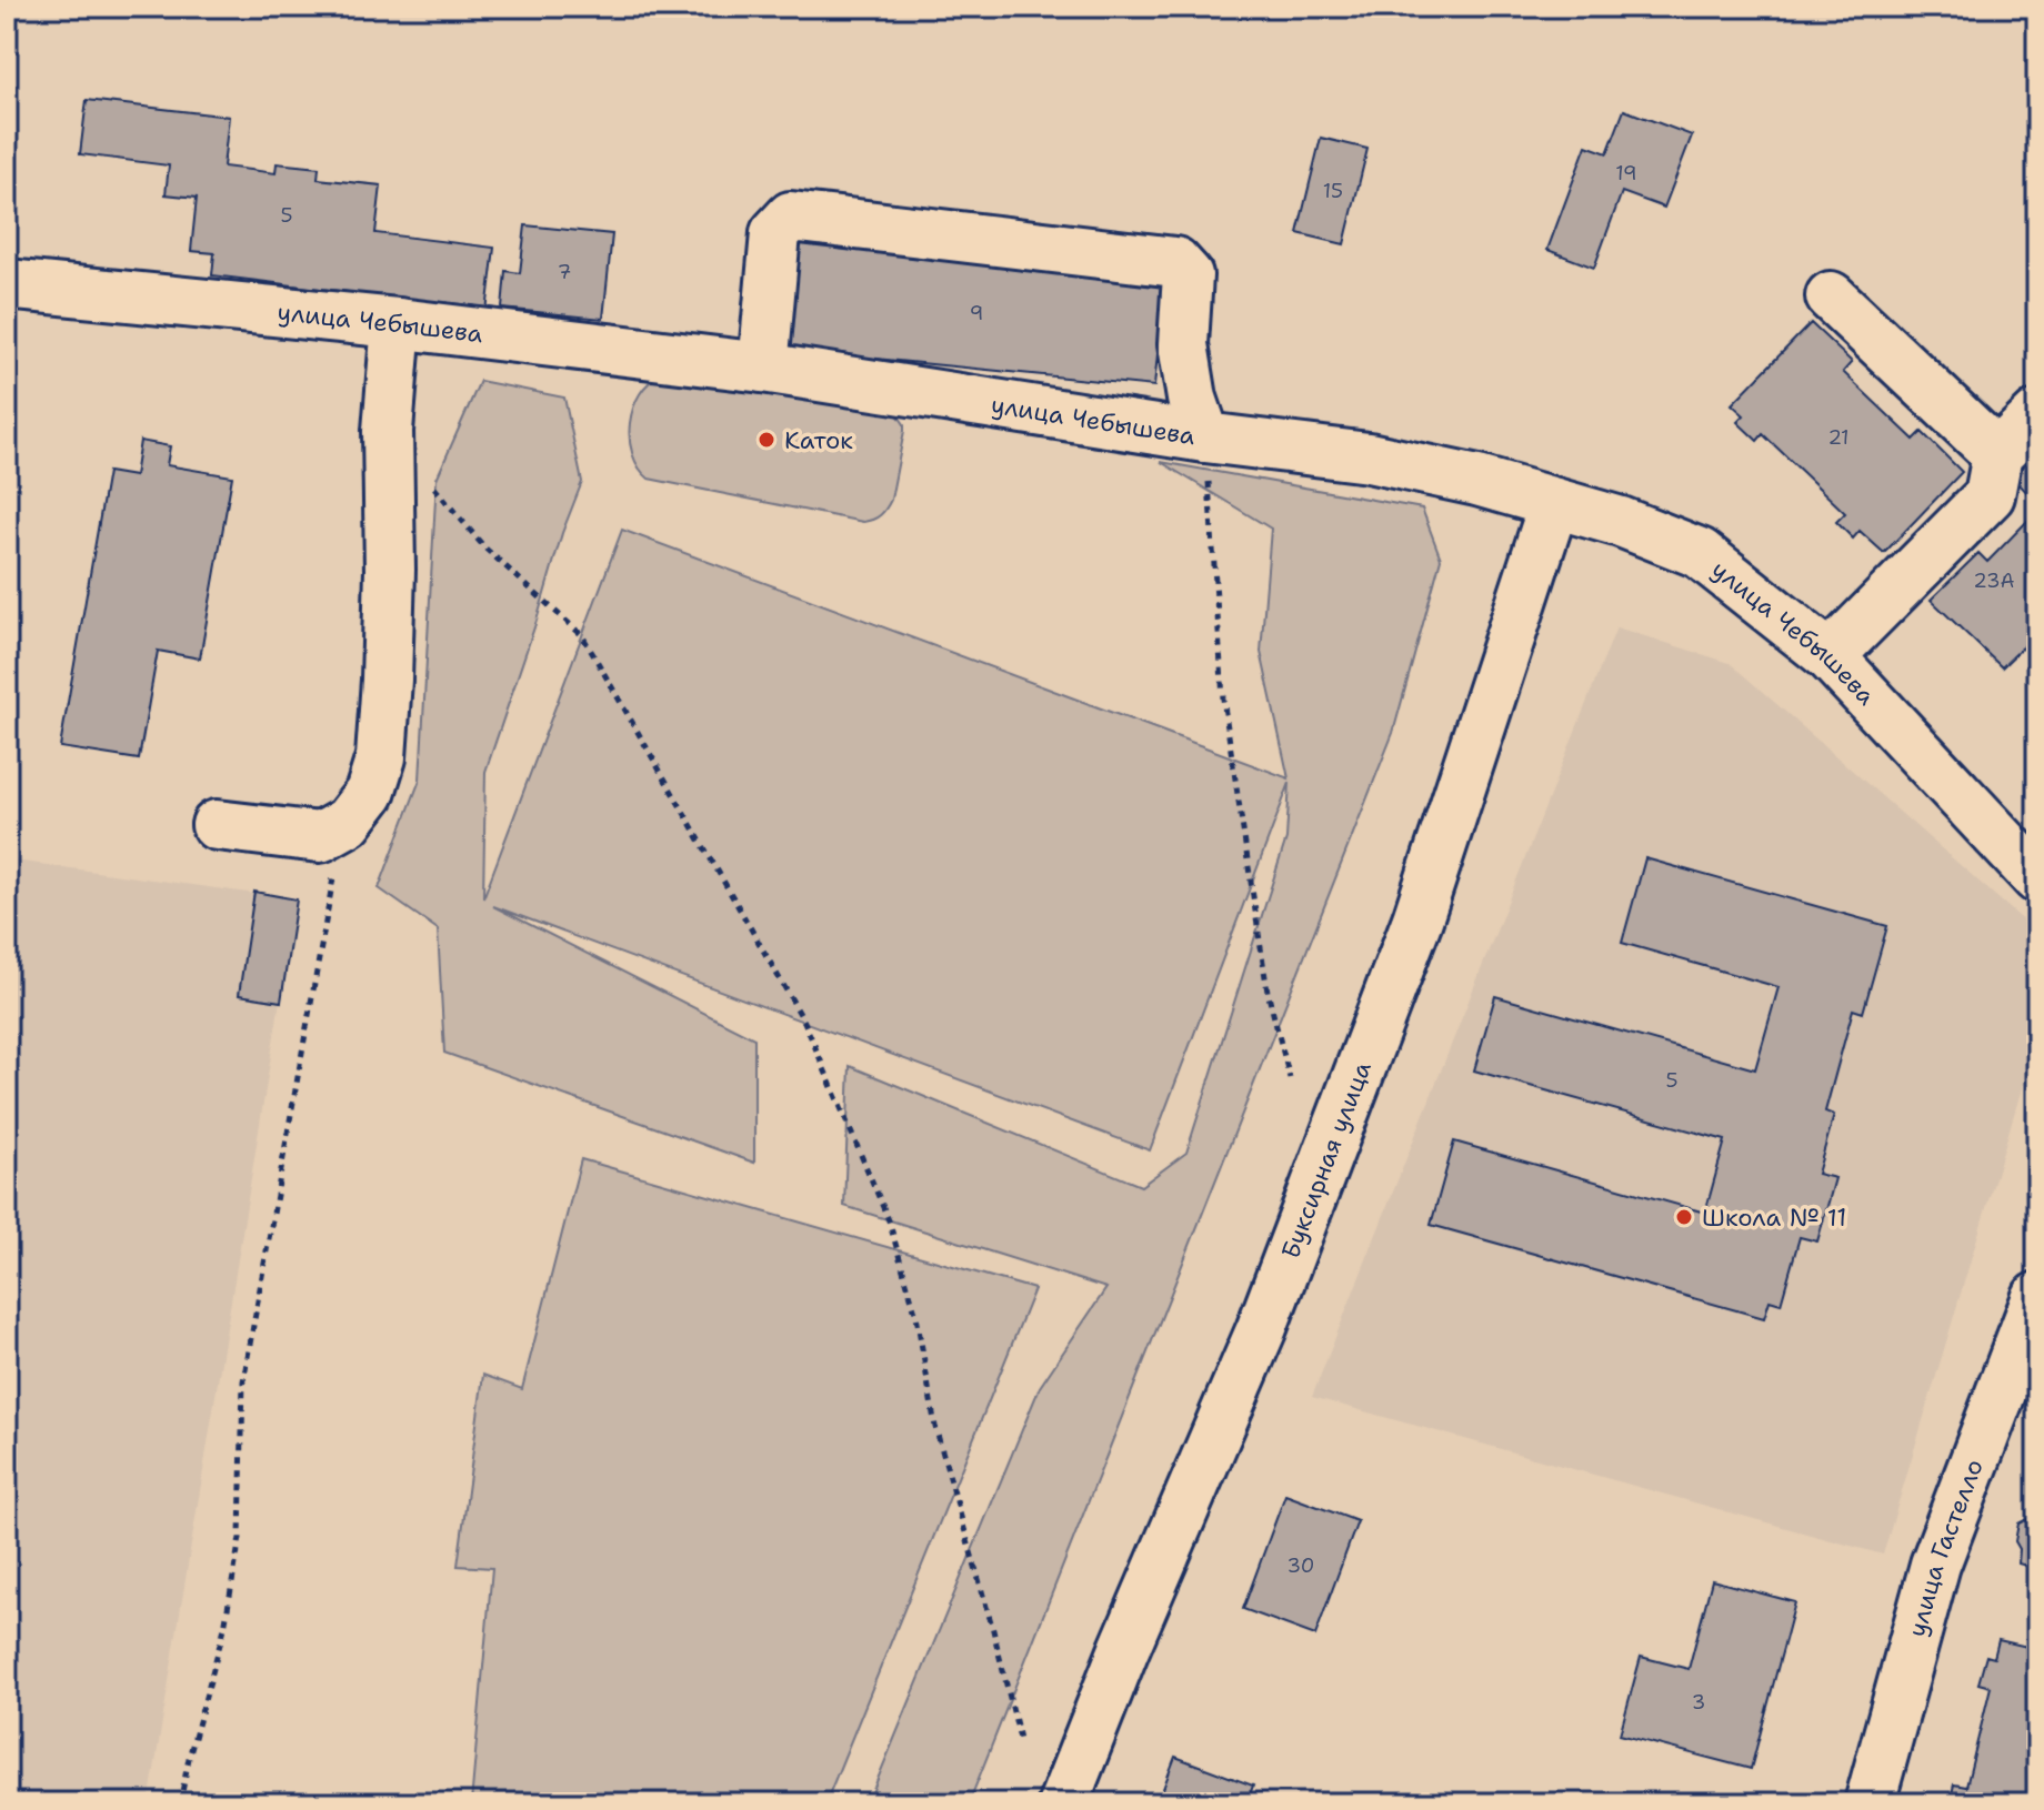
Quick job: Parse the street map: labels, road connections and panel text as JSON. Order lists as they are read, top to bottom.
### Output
{
  "streets": {
    "street": ["улица Чебышева", "Буксирная улица", "улица Гастелло"]
  },
  "crossings": [
    ["улица Чебышева", "Буксирная улица"]
  ],
  "places": ["Каток", "Школа № 11"],
  "house_numbers": [
    "19",
    "15",
    "5",
    "7",
    "9",
    "21",
    "23А",
    "5",
    "30",
    "3"
  ]
}
